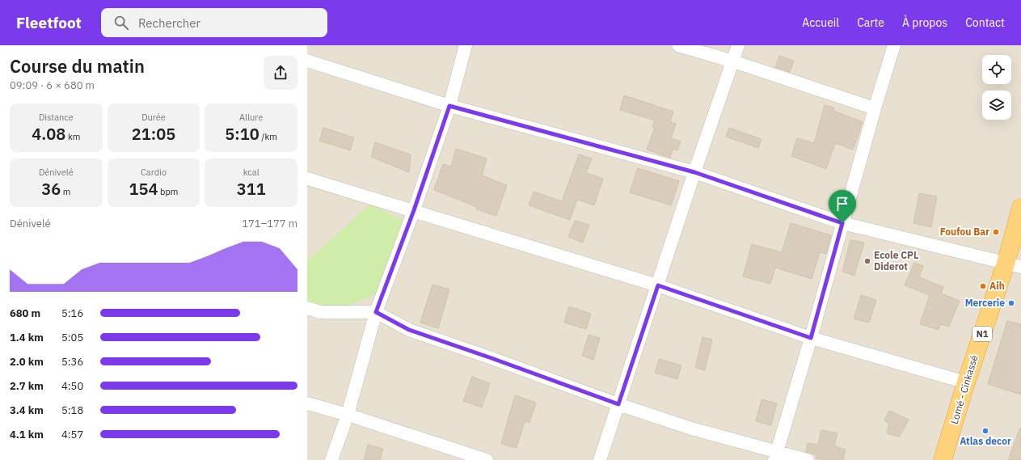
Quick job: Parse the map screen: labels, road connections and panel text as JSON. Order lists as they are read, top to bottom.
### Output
{
  "streets": {
    "highway": ["N1", "Lomé - Cinkassé"]
  },
  "places": [
    "Foufou Bar",
    "Ecole CPL Diderot",
    "Aih",
    "Mercerie",
    "Atlas decor"
  ],
  "page": {
    "header": "Fleetfoot",
    "search": "Rechercher",
    "nav": [
      "Accueil",
      "Carte",
      "À propos",
      "Contact"
    ],
    "heading": ["Course du matin", "09:09 · 6 × 680 m"],
    "stats": [
      ["Distance", "4.08 km"],
      ["Durée", "21:05"],
      ["Allure", "5:10 /km"],
      ["Dénivelé", "36 m"],
      ["Cardio", "154 bpm"],
      ["kcal", "311"]
    ],
    "chart": ["Dénivelé", "171–177 m"],
    "list": [
      {
        "name": "680 m",
        "note": "5:16"
      },
      {
        "name": "1.4 km",
        "note": "5:05"
      },
      {
        "name": "2.0 km",
        "note": "5:36"
      },
      {
        "name": "2.7 km",
        "note": "4:50"
      },
      {
        "name": "3.4 km",
        "note": "5:18"
      },
      {
        "name": "4.1 km",
        "note": "4:57"
      }
    ]
  }
}
